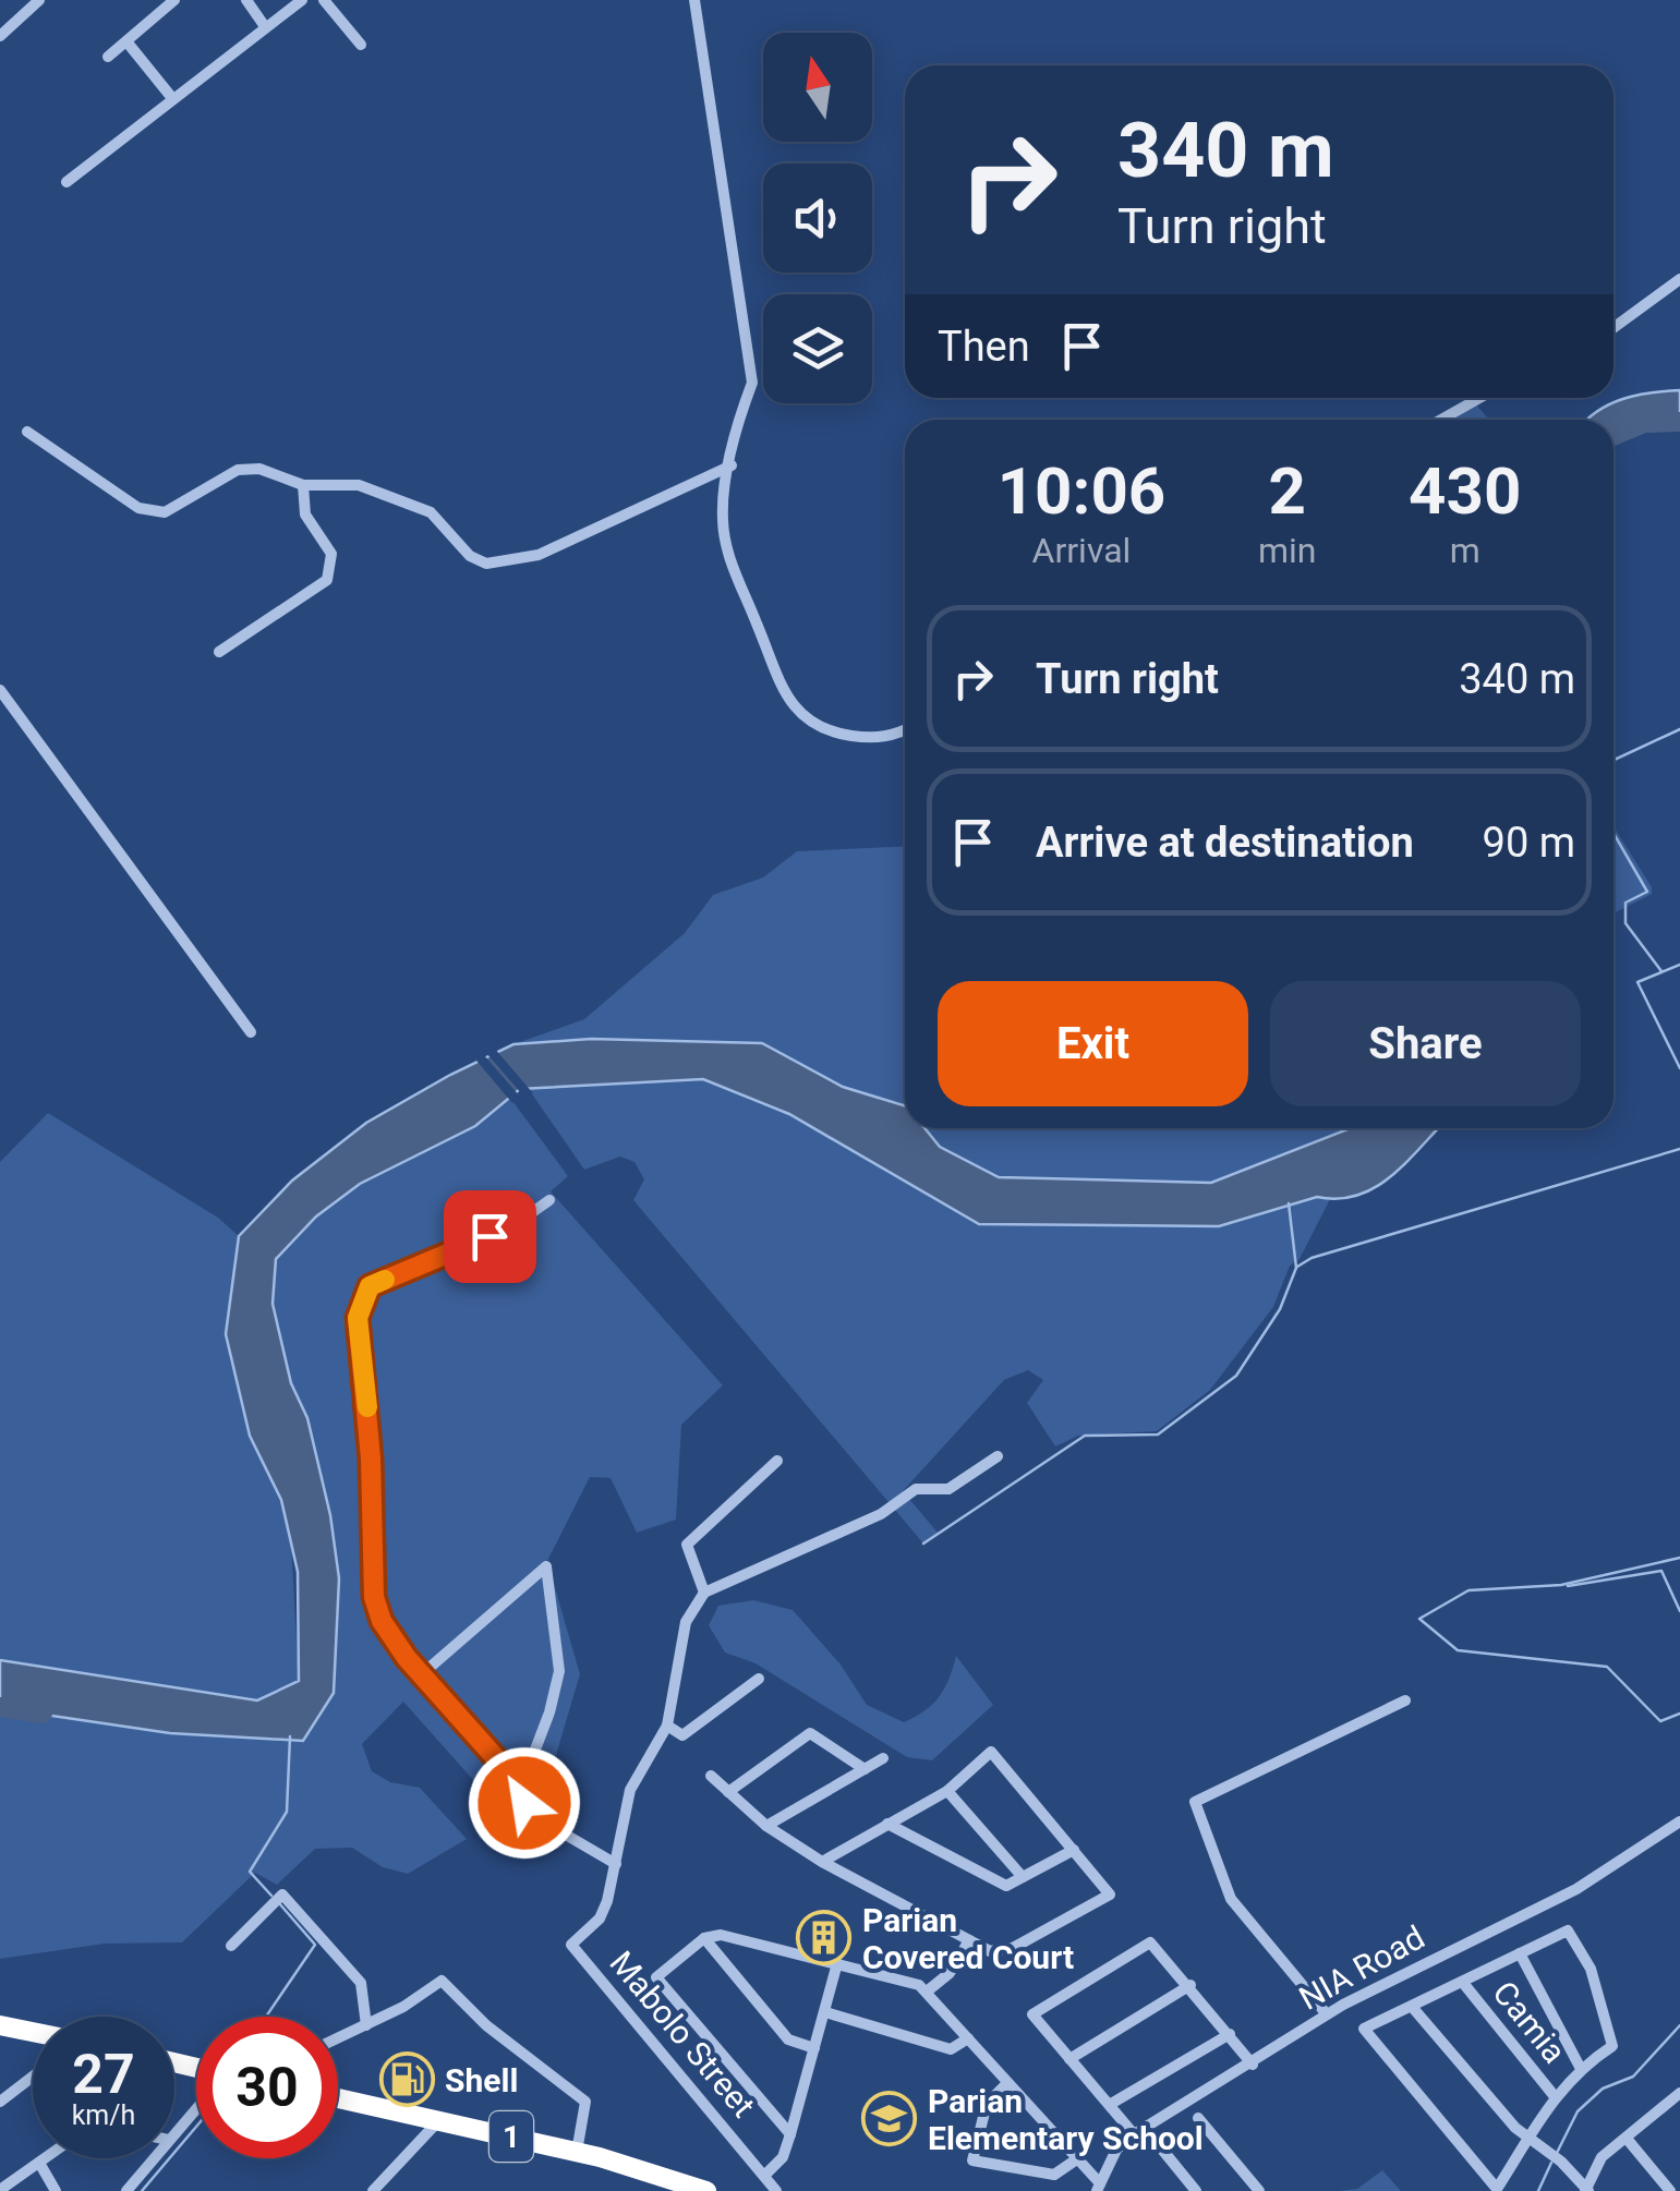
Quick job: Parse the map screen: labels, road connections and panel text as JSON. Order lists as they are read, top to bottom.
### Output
{
  "streets": {
    "highway": ["1"],
    "street": ["NIA Road", "Camia", "Mabolo Street"]
  },
  "places": {
    "building": ["Parian Covered Court"],
    "fuel station": ["Shell"],
    "school or university": ["Parian Elementary School"]
  },
  "north": "top",
  "page": {
    "turn": ["340 m", "Turn right"],
    "then": "Then",
    "eta": [
      "10:06",
      "Arrival",
      "2",
      "min",
      "430",
      "m"
    ],
    "list": [
      {
        "name": "Turn right",
        "value": "340 m"
      },
      {
        "name": "Arrive at destination",
        "value": "90 m"
      }
    ],
    "buttons": ["Exit", "Share"],
    "speed": "27 km/h",
    "limit": "30"
  }
}
